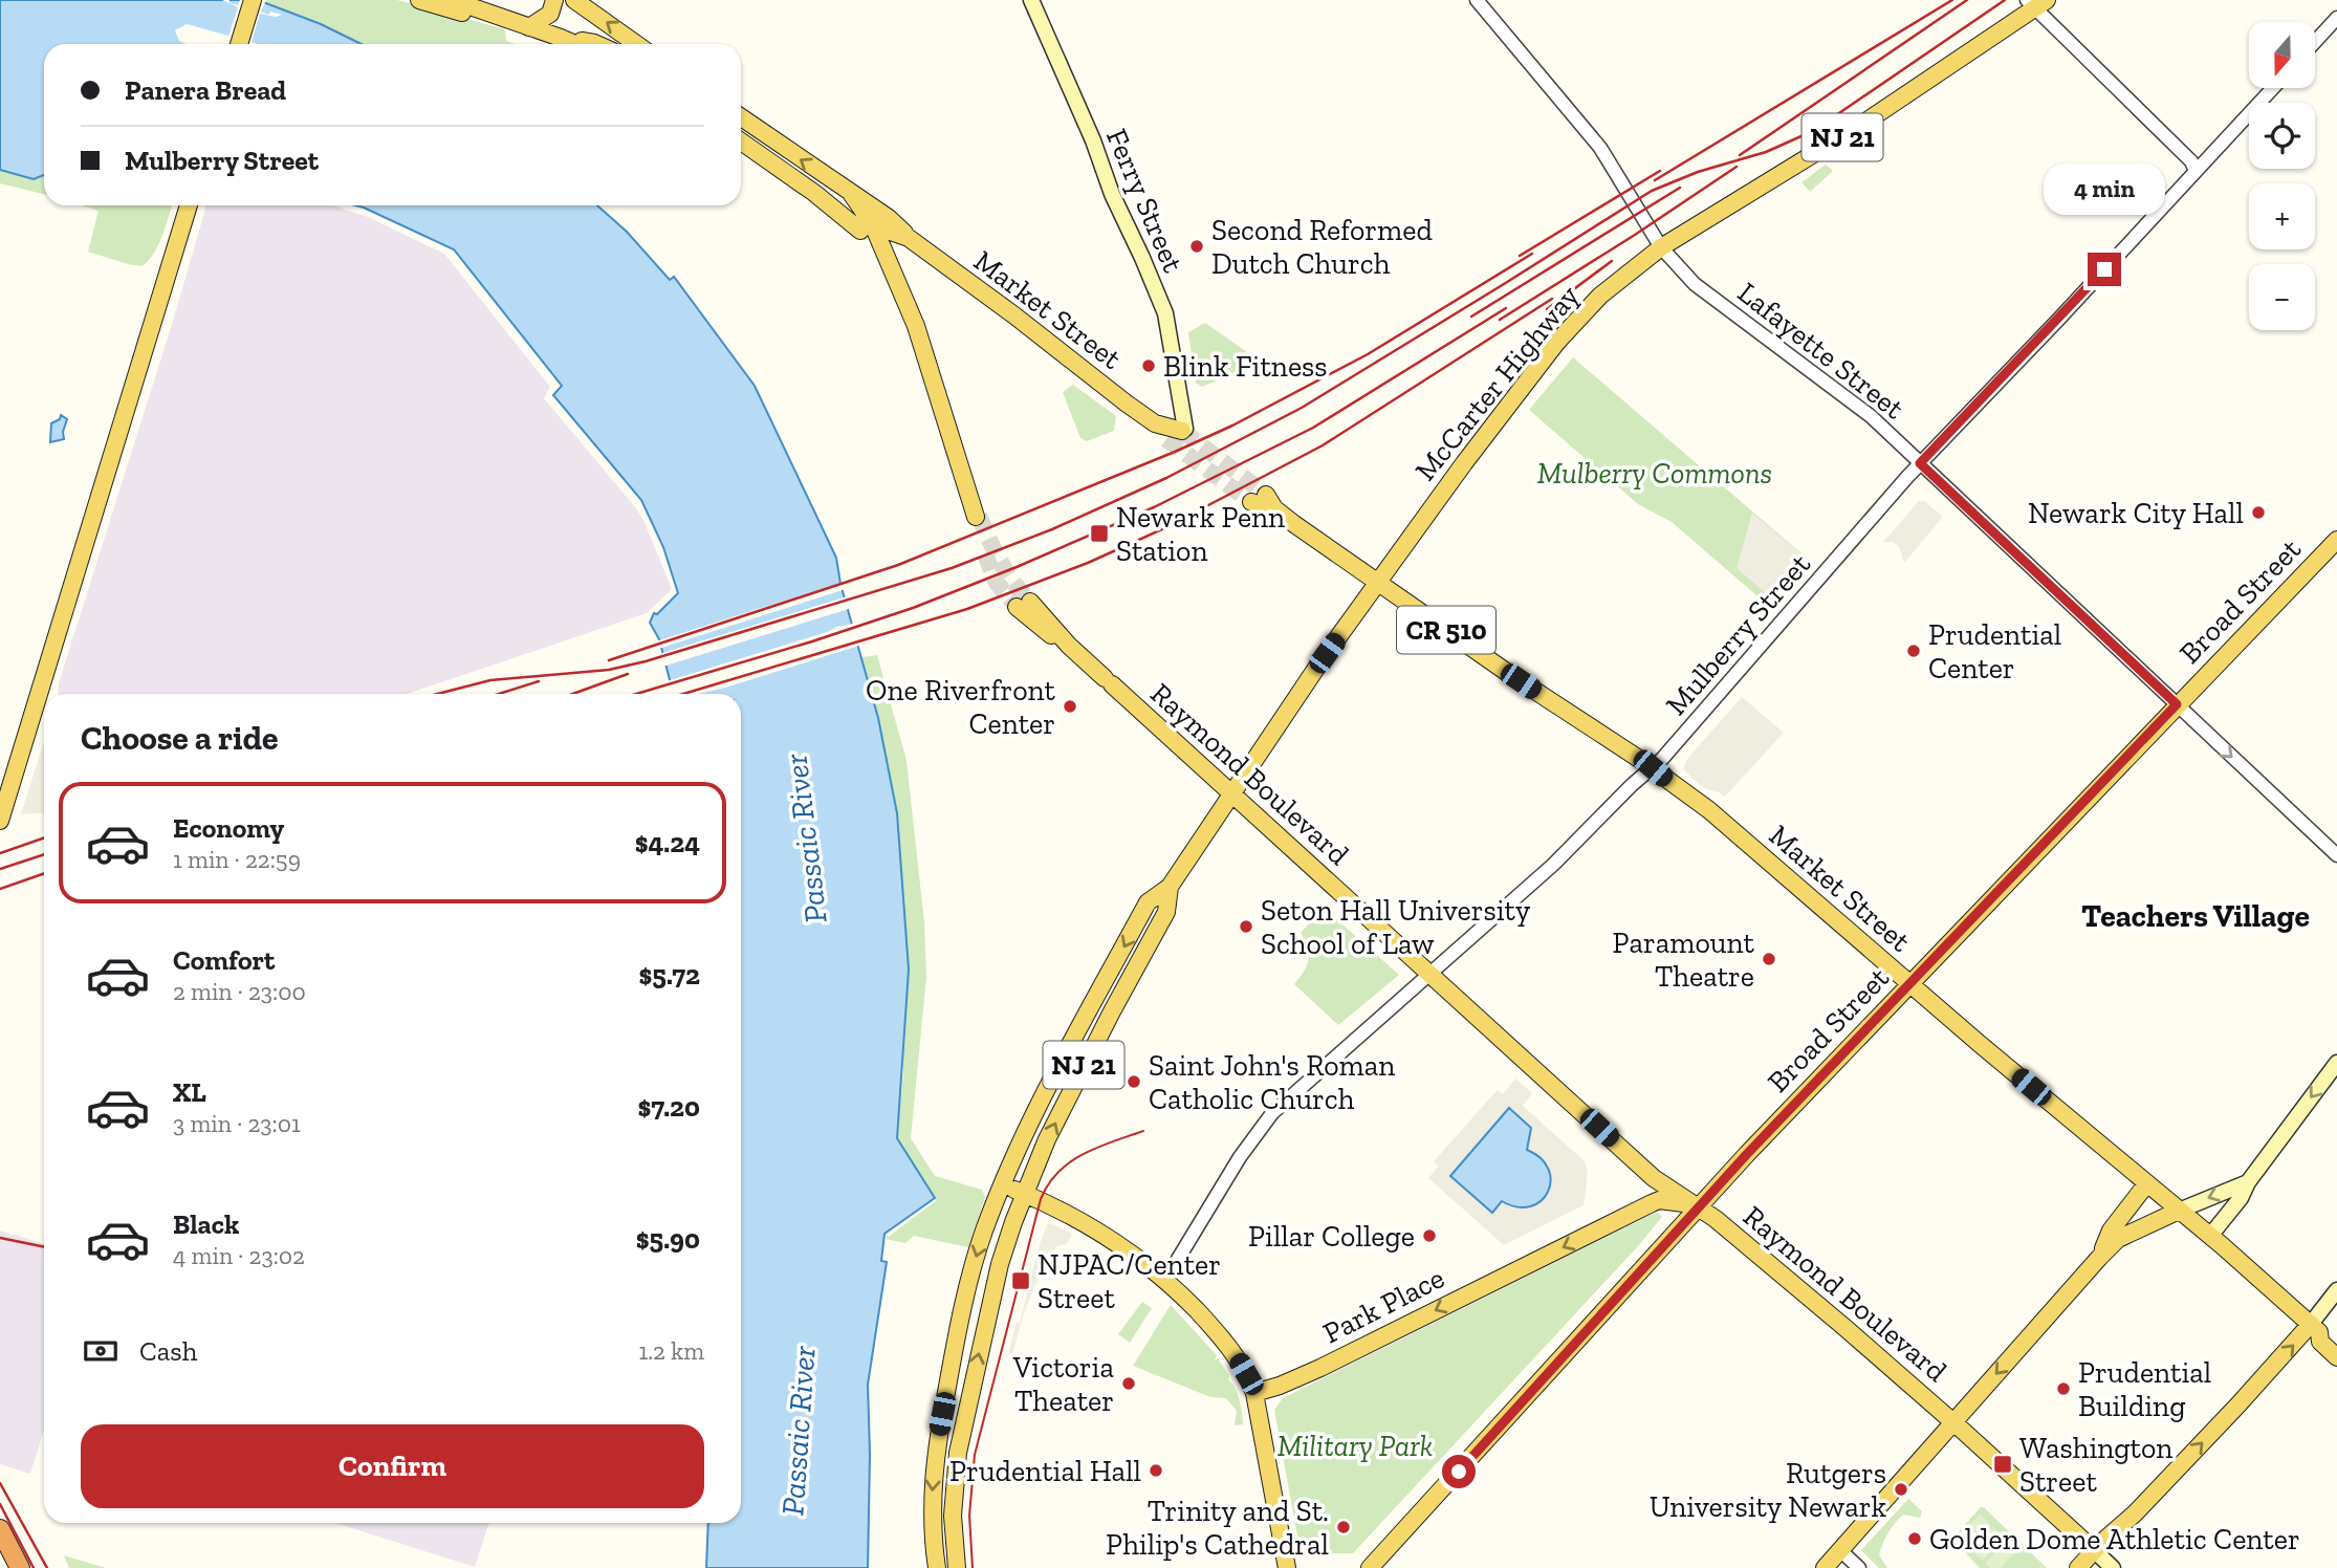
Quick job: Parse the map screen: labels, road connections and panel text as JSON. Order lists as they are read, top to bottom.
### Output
{
  "streets": {
    "main road": [
      "NJ 21",
      "Ferry Street",
      "Market Street",
      "McCarter Highway",
      "Broad Street",
      "CR 510",
      "Raymond Boulevard",
      "Park Place"
    ],
    "street": ["Lafayette Street", "Mulberry Street"]
  },
  "crossings": [
    ["Ferry Street", "Market Street"],
    ["Market Street", "McCarter Highway"],
    ["Market Street", "Broad Street"],
    ["Market Street", "Mulberry Street"],
    ["Lafayette Street", "McCarter Highway"],
    ["Lafayette Street", "Broad Street"],
    ["Lafayette Street", "Mulberry Street"],
    ["McCarter Highway", "Raymond Boulevard"],
    ["Broad Street", "Raymond Boulevard"],
    ["Broad Street", "Park Place"],
    ["Mulberry Street", "Raymond Boulevard"],
    ["Raymond Boulevard", "Park Place"]
  ],
  "one_way": ["Park Place"],
  "districts": ["Teachers Village"],
  "water": ["Passaic River"],
  "parks": ["Mulberry Commons", "Military Park"],
  "places": {
    "other": [
      "Second Reformed Dutch Church",
      "Blink Fitness",
      "Newark City Hall",
      "Prudential Center",
      "One Riverfront Center",
      "Seton Hall University School of Law",
      "Paramount Theatre",
      "Saint John's Roman Catholic Church",
      "Pillar College",
      "Victoria Theater",
      "Prudential Building",
      "Prudential Hall",
      "Rutgers University Newark",
      "Trinity and St. Philip's Cathedral",
      "Golden Dome Athletic Center"
    ],
    "transit": ["Newark Penn Station", "NJPAC/Center Street", "Washington Street"]
  },
  "north": "bottom",
  "page": {
    "map_buttons": ["+", "−"],
    "banner": ["Panera Bread", "Mulberry Street"],
    "bubble": "4 min",
    "heading": "Choose a ride",
    "list": [
      {
        "name": "Economy",
        "note": "1 min · 22:59",
        "value": "$4.24"
      },
      {
        "name": "Comfort",
        "note": "2 min · 23:00",
        "value": "$5.72"
      },
      {
        "name": "XL",
        "note": "3 min · 23:01",
        "value": "$7.20"
      },
      {
        "name": "Black",
        "note": "4 min · 23:02",
        "value": "$5.90"
      }
    ],
    "pay": ["Cash", "1.2 km"],
    "buttons": "Confirm"
  }
}
